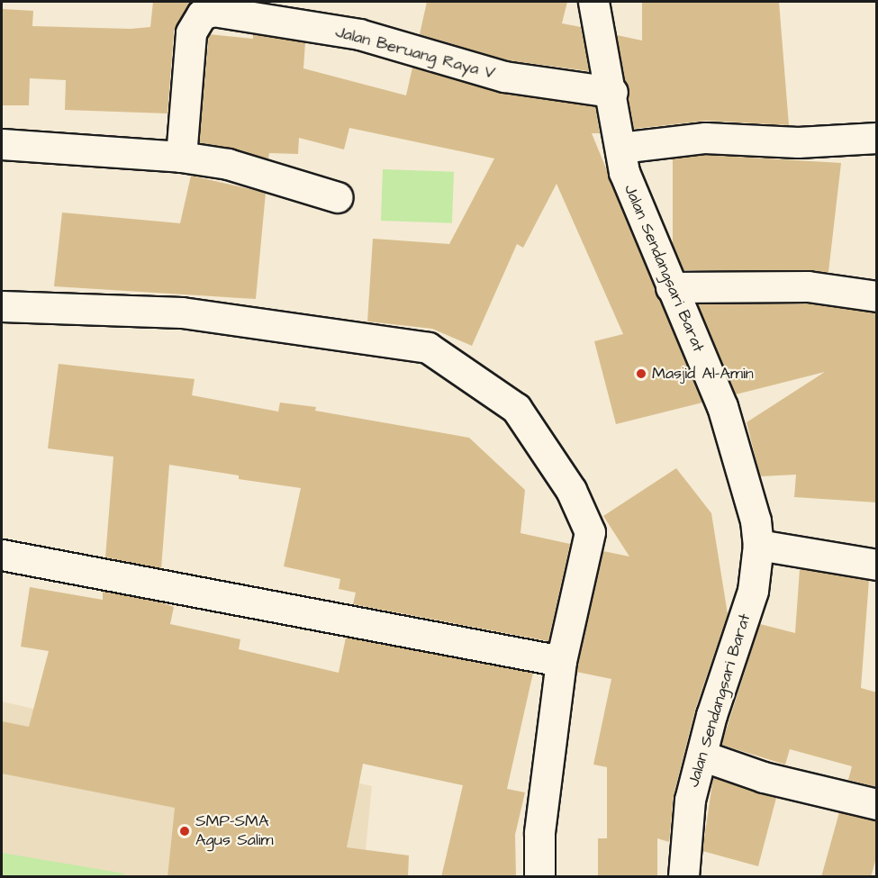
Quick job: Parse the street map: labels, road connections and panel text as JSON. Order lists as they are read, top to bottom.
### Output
{
  "streets": {
    "street": ["Jalan Beruang Raya V", "Jalan Sendangsari Barat"]
  },
  "crossings": [
    ["Jalan Beruang Raya V", "Jalan Sendangsari Barat"]
  ],
  "places": ["Masjid Al-Amin", "SMP-SMA Agus Salim"]
}
